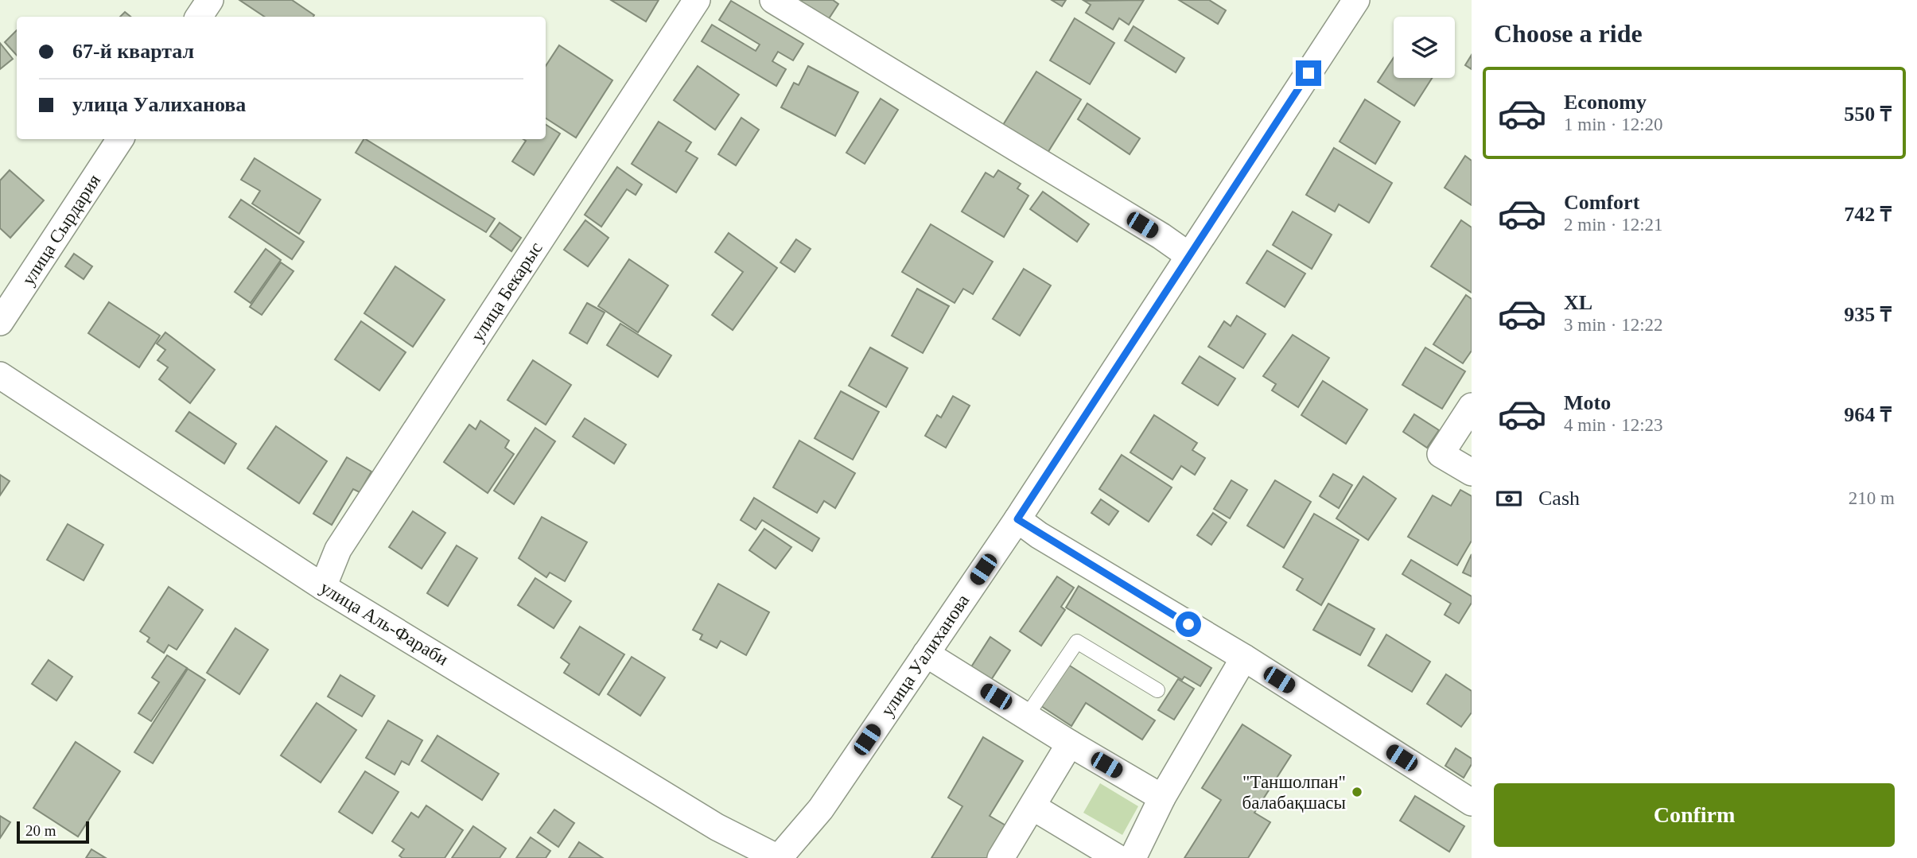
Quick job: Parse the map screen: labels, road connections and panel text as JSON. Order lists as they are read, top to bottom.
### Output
{
  "streets": {
    "street": [
      "улица Сырдария",
      "улица Бекарыс",
      "улица Аль-Фараби",
      "улица Уалиханова"
    ]
  },
  "crossings": [
    ["улица Бекарыс", "улица Аль-Фараби"],
    ["улица Аль-Фараби", "улица Уалиханова"]
  ],
  "places": ["\"Таншолпан\" балабақшасы"],
  "scale_bar": "20 m",
  "page": {
    "heading": "Choose a ride",
    "banner": ["67-й квартал", "улица Уалиханова"],
    "list": [
      {
        "name": "Economy",
        "note": "1 min · 12:20",
        "value": "550 ₸"
      },
      {
        "name": "Comfort",
        "note": "2 min · 12:21",
        "value": "742 ₸"
      },
      {
        "name": "XL",
        "note": "3 min · 12:22",
        "value": "935 ₸"
      },
      {
        "name": "Moto",
        "note": "4 min · 12:23",
        "value": "964 ₸"
      }
    ],
    "pay": ["Cash", "210 m"],
    "buttons": "Confirm",
    "scale": "20 m"
  }
}
